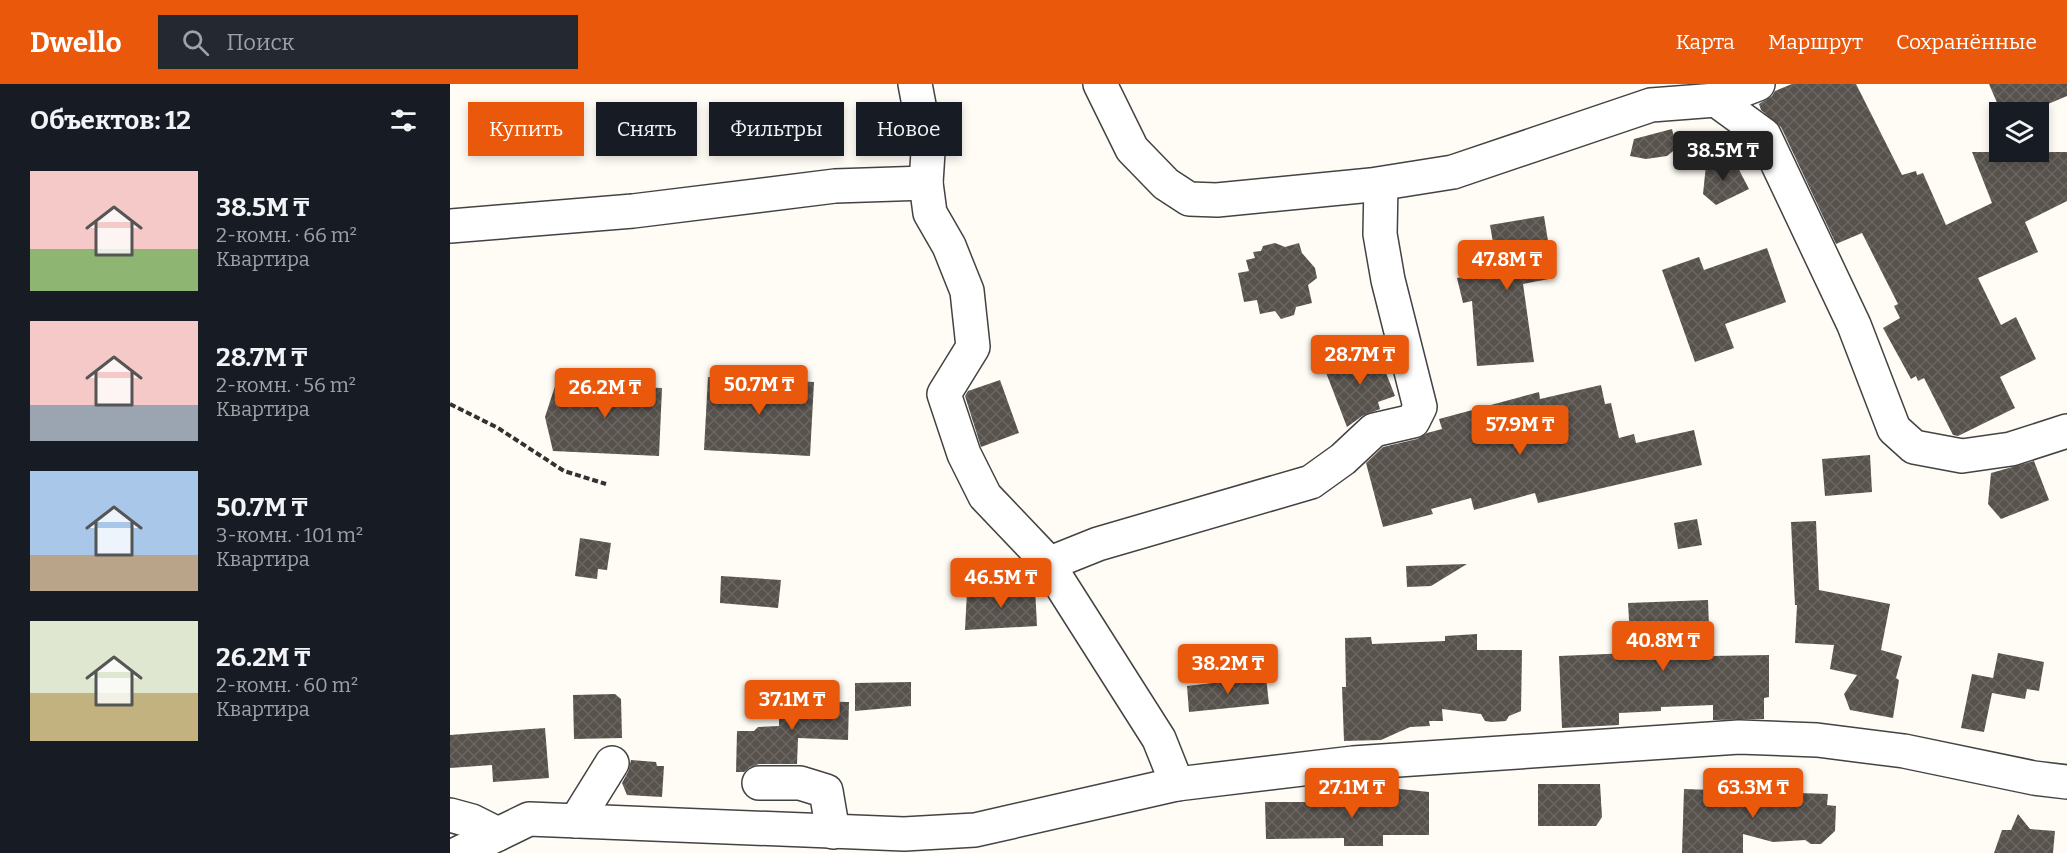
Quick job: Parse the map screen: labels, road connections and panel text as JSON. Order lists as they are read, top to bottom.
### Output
{
  "page": {
    "header": "Dwello",
    "search": "Поиск",
    "nav": ["Карта", "Маршрут", "Сохранённые"],
    "heading": "Объектов: 12",
    "chip": [
      "Купить",
      "Снять",
      "Фильтры",
      "Новое"
    ],
    "price": [
      "38.5M ₸",
      "47.8M ₸",
      "28.7M ₸",
      "50.7M ₸",
      "26.2M ₸",
      "57.9M ₸",
      "46.5M ₸",
      "40.8M ₸",
      "38.2M ₸",
      "37.1M ₸",
      "27.1M ₸",
      "63.3M ₸"
    ],
    "list": [
      {
        "name": "38.5M ₸",
        "note": "2-комн. · 66 m² · Квартира"
      },
      {
        "name": "28.7M ₸",
        "note": "2-комн. · 56 m² · Квартира"
      },
      {
        "name": "50.7M ₸",
        "note": "3-комн. · 101 m² · Квартира"
      },
      {
        "name": "26.2M ₸",
        "note": "2-комн. · 60 m² · Квартира"
      }
    ]
  }
}
